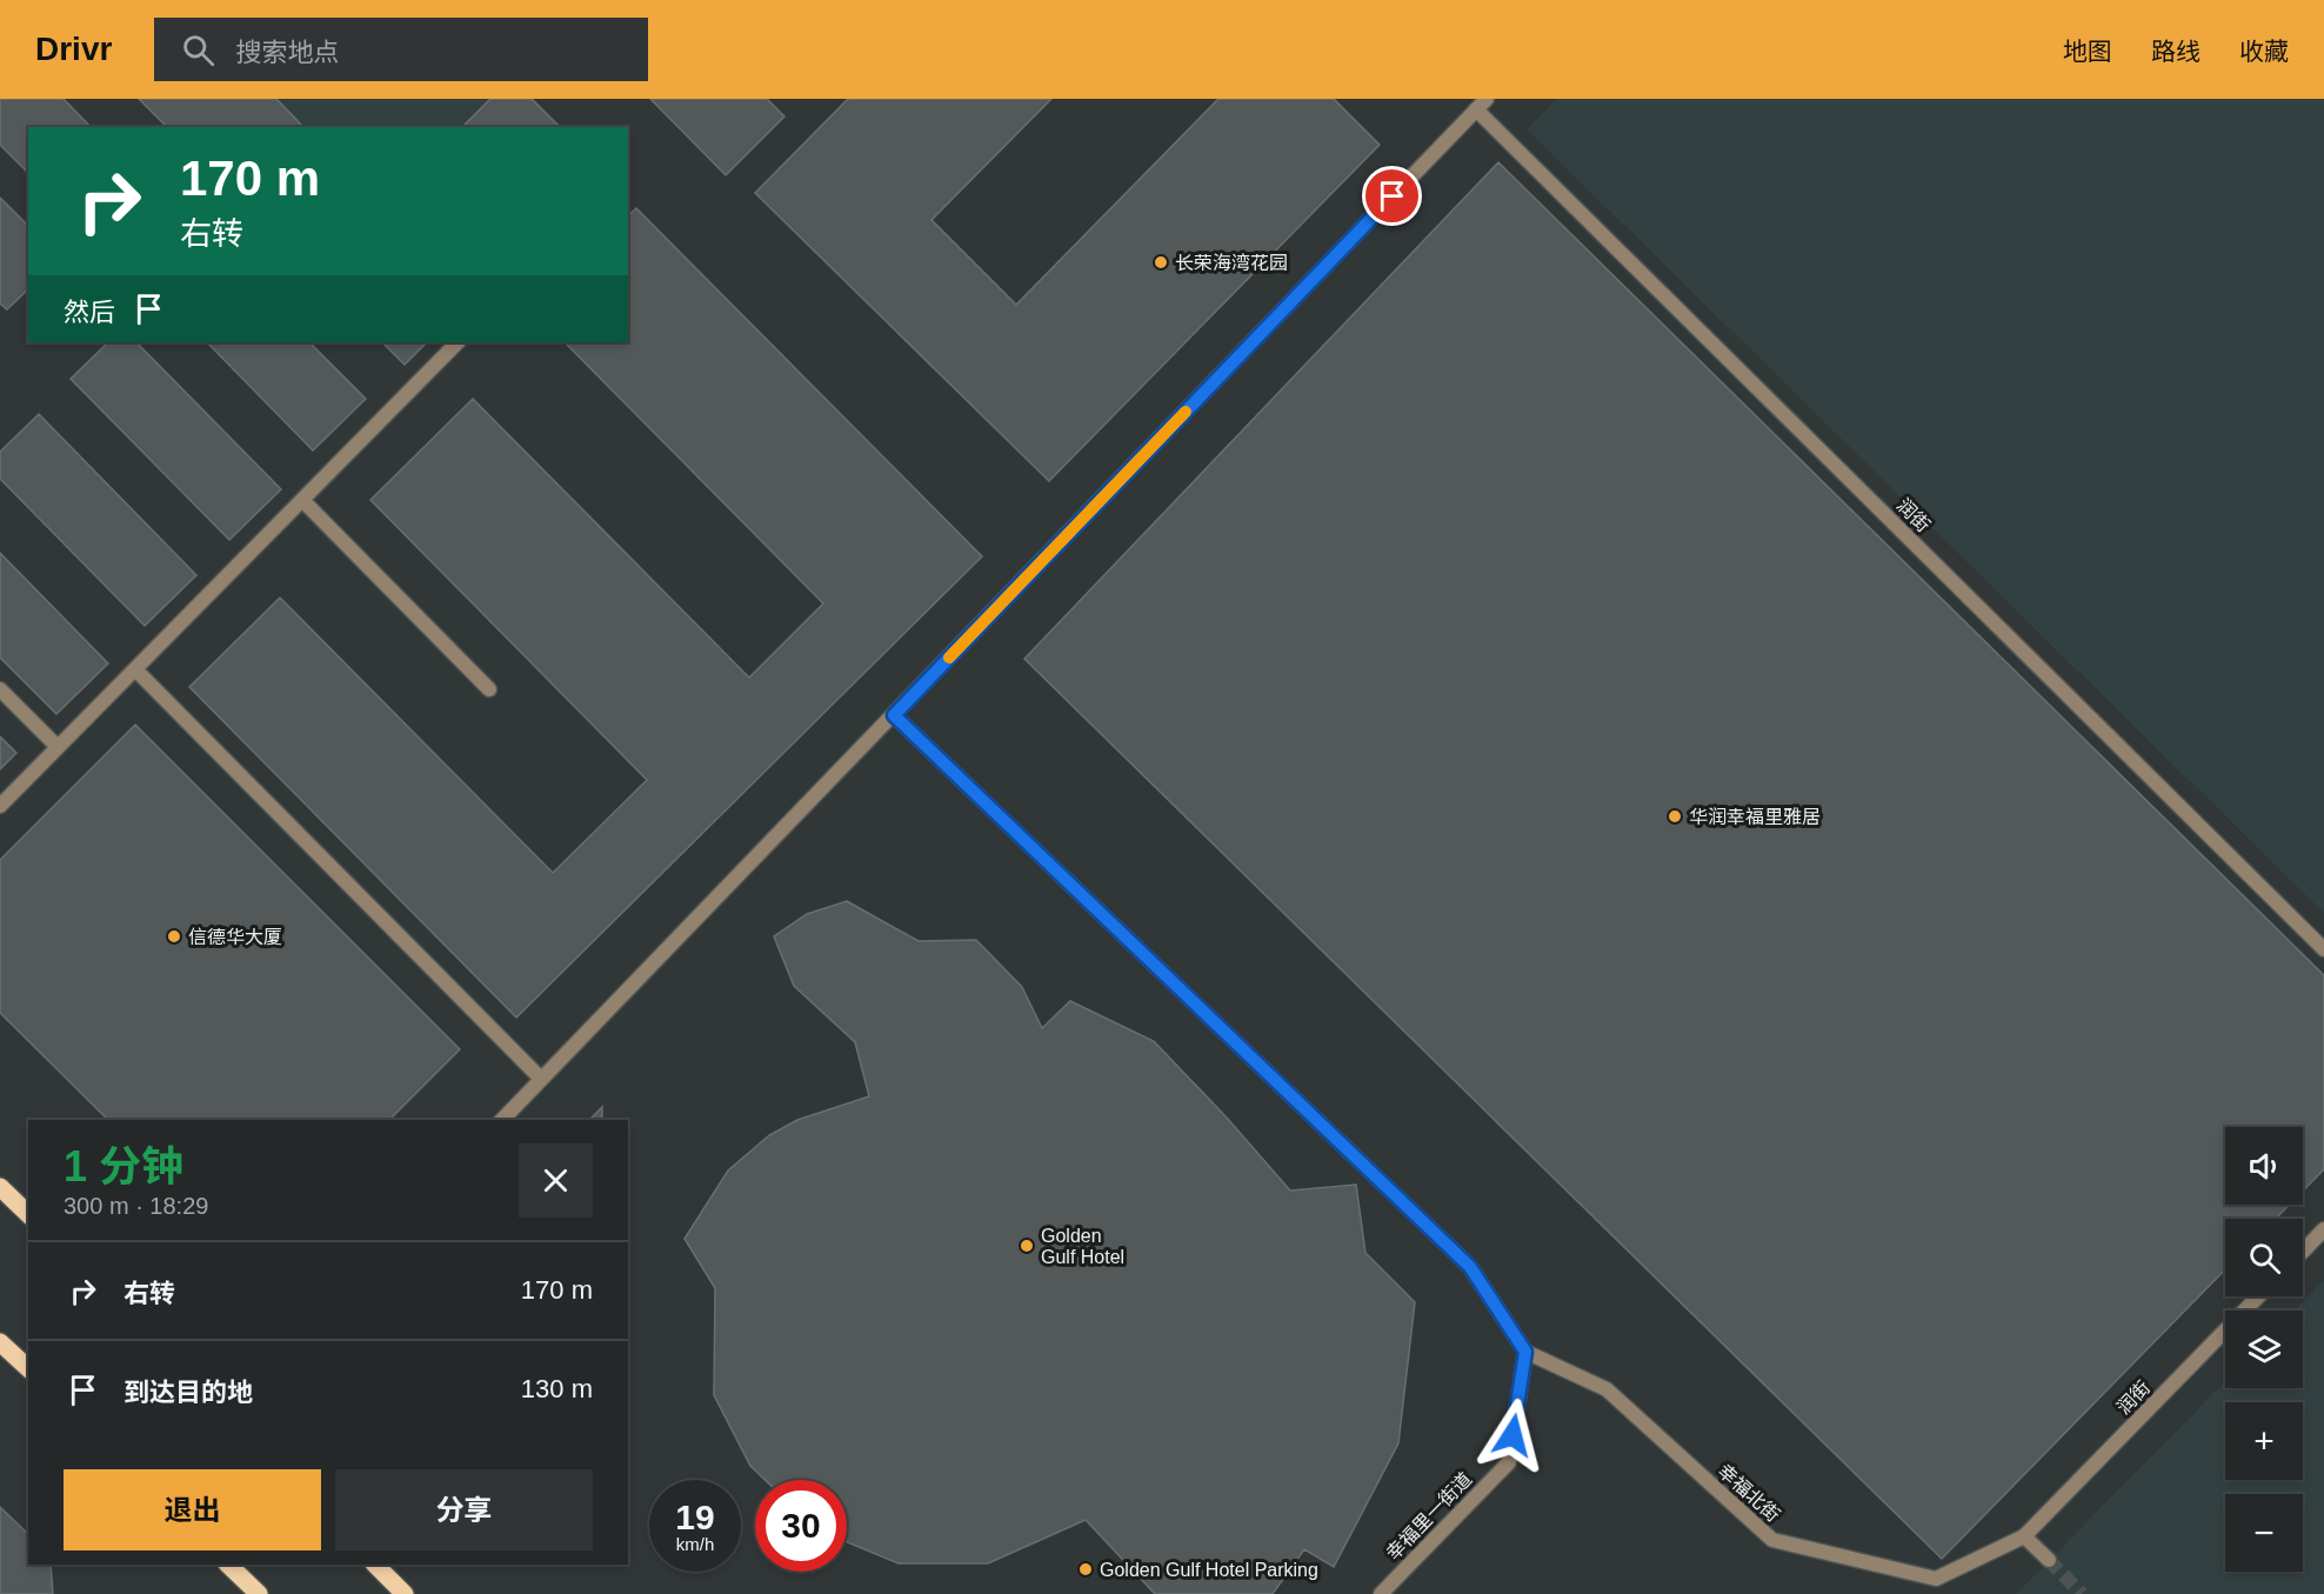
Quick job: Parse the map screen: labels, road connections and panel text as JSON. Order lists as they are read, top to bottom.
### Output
{
  "streets": {
    "street": ["润街", "幸福北街", "幸福里一街道"]
  },
  "crossings": [
    ["润街", "幸福北街"],
    ["幸福北街", "幸福里一街道"]
  ],
  "places": [
    "长荣海湾花园",
    "华润幸福里雅居",
    "信德华大厦",
    "Golden Gulf Hotel",
    "Golden Gulf Hotel Parking"
  ],
  "page": {
    "header": "Drivr",
    "search": "搜索地点",
    "nav": ["地图", "路线", "收藏"],
    "turn": ["170 m", "右转"],
    "then": "然后",
    "heading": ["1 分钟", "300 m · 18:29"],
    "map_buttons": ["+", "−"],
    "list": [
      {
        "name": "右转",
        "value": "170 m"
      },
      {
        "name": "到达目的地",
        "value": "130 m"
      }
    ],
    "buttons": ["退出", "分享"],
    "speed": "19 km/h",
    "limit": "30"
  }
}
